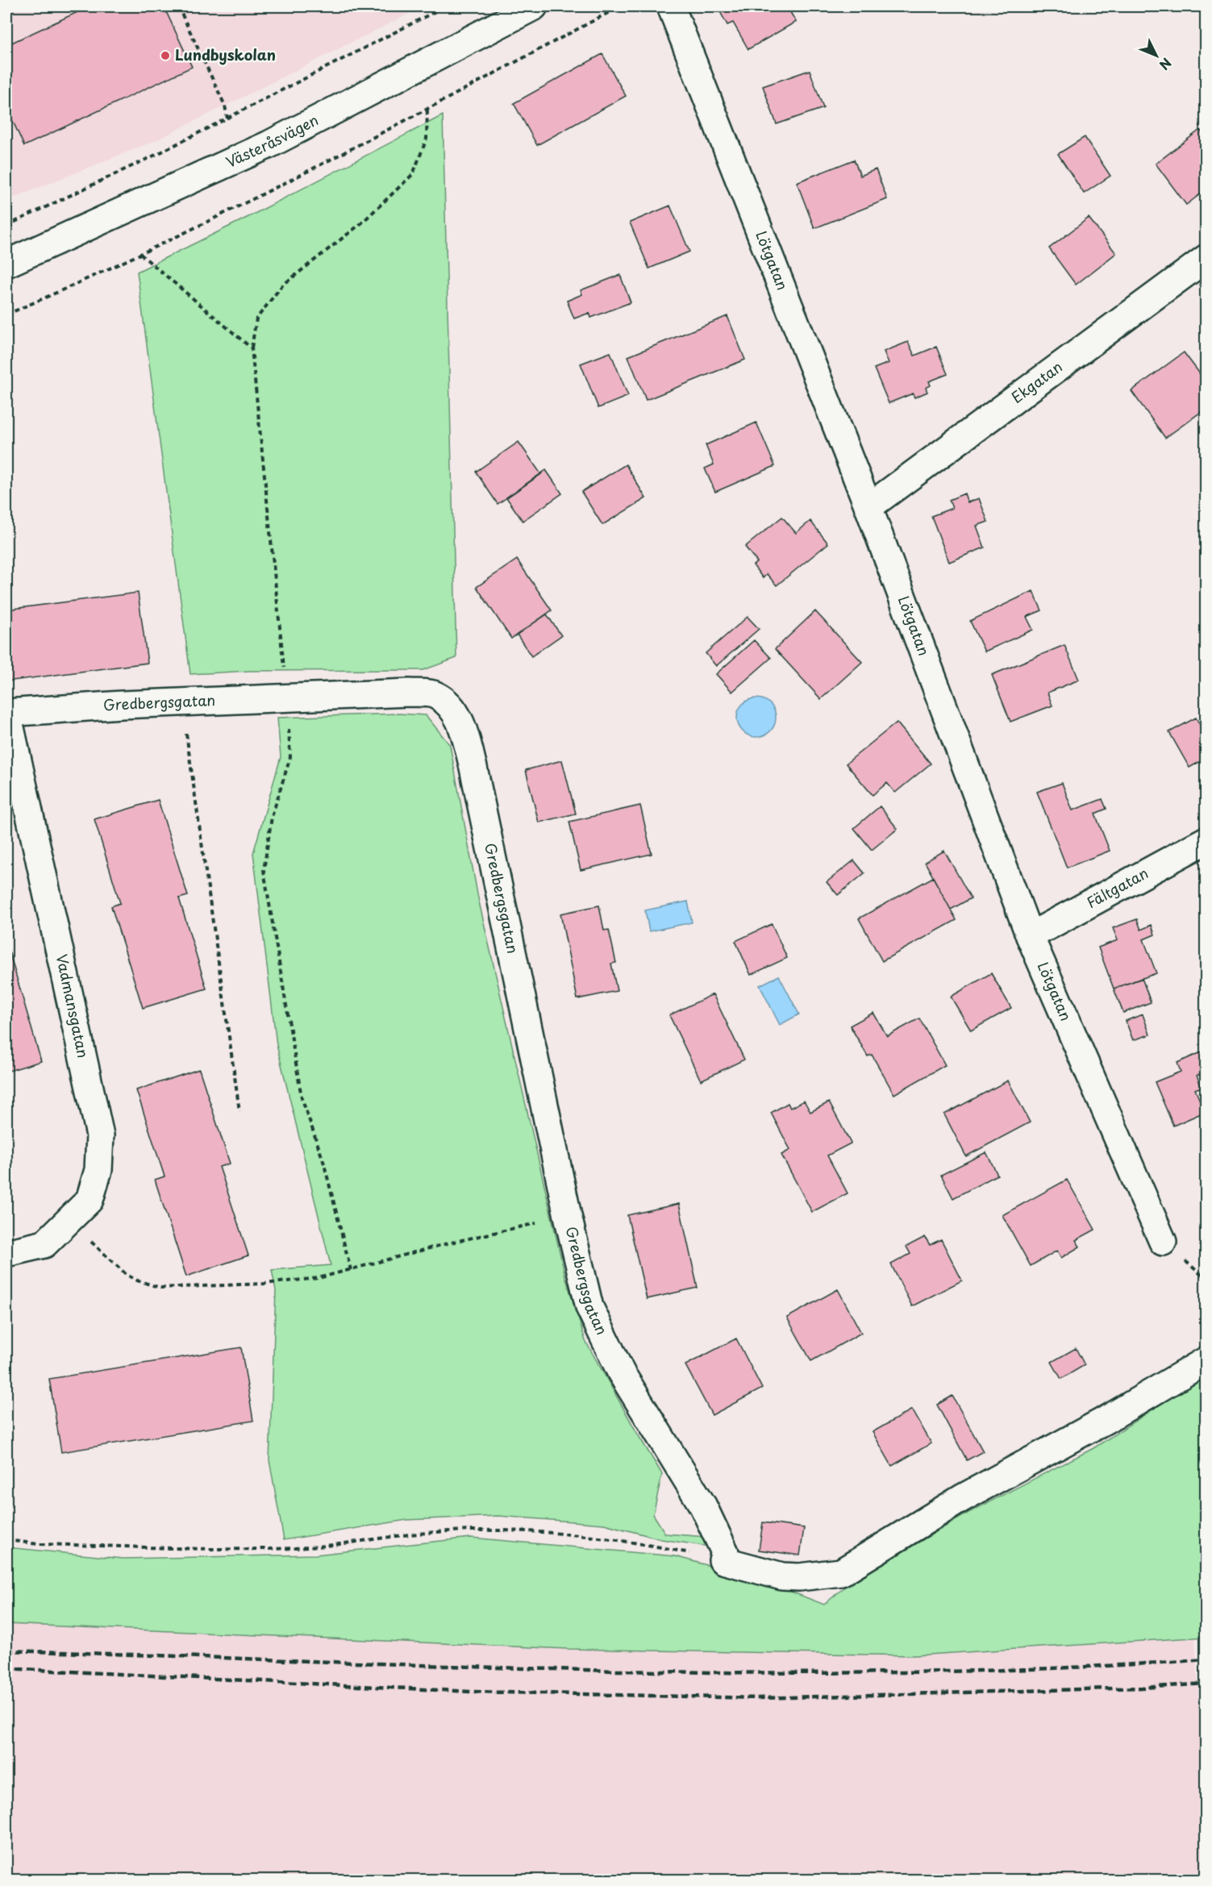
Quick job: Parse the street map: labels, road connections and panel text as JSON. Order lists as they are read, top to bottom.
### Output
{
  "streets": {
    "street": [
      "Västeråsvägen",
      "Lötgatan",
      "Ekgatan",
      "Gredbergsgatan",
      "Fältgatan",
      "Vadmansgatan"
    ]
  },
  "crossings": [
    ["Lötgatan", "Ekgatan"],
    ["Lötgatan", "Fältgatan"],
    ["Gredbergsgatan", "Vadmansgatan"]
  ],
  "places": ["Lundbyskolan"],
  "north": "bottom right"
}
